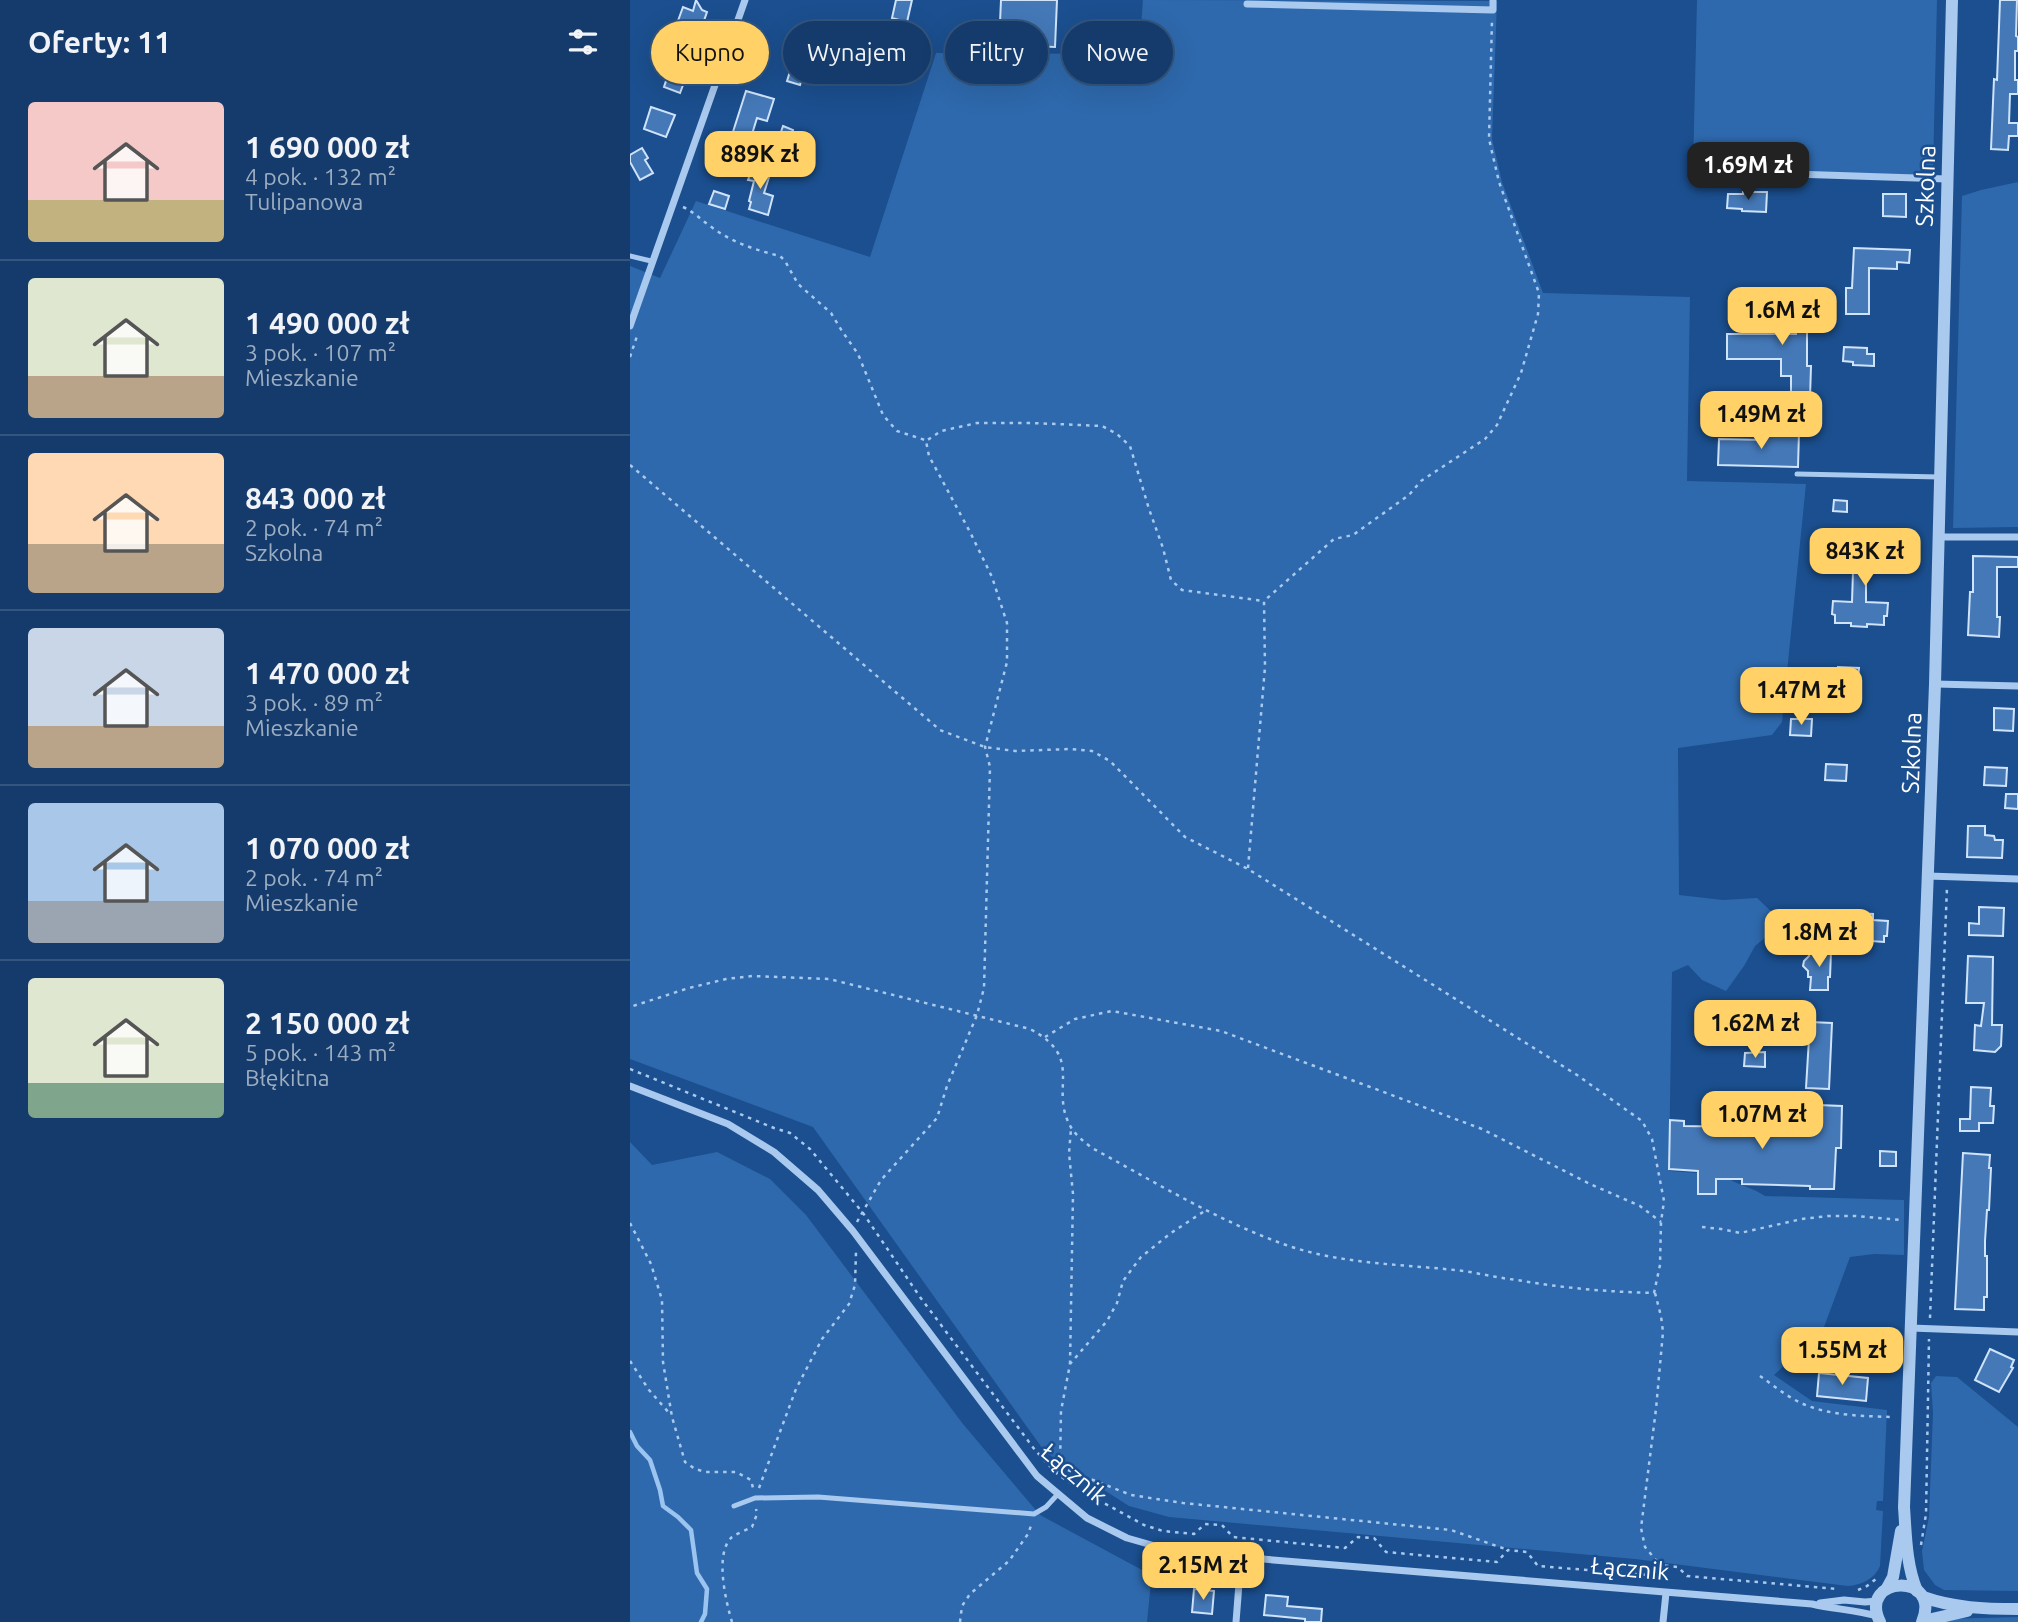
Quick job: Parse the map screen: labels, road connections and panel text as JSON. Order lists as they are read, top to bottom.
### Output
{
  "streets": {
    "street": ["Szkolna", "Łącznik"]
  },
  "crossings": [
    ["Szkolna", "Łącznik"]
  ],
  "page": {
    "heading": "Oferty: 11",
    "chip": [
      "Kupno",
      "Wynajem",
      "Filtry",
      "Nowe"
    ],
    "list": [
      {
        "name": "1 690 000 zł",
        "note": "4 pok. · 132 m² · Tulipanowa"
      },
      {
        "name": "1 490 000 zł",
        "note": "3 pok. · 107 m² · Mieszkanie"
      },
      {
        "name": "843 000 zł",
        "note": "2 pok. · 74 m² · Szkolna"
      },
      {
        "name": "1 470 000 zł",
        "note": "3 pok. · 89 m² · Mieszkanie"
      },
      {
        "name": "1 070 000 zł",
        "note": "2 pok. · 74 m² · Mieszkanie"
      },
      {
        "name": "2 150 000 zł",
        "note": "5 pok. · 143 m² · Błękitna"
      }
    ],
    "price": [
      "889K zł",
      "1.69M zł",
      "1.6M zł",
      "1.49M zł",
      "843K zł",
      "1.47M zł",
      "1.8M zł",
      "1.62M zł",
      "1.07M zł",
      "1.55M zł",
      "2.15M zł"
    ]
  }
}
